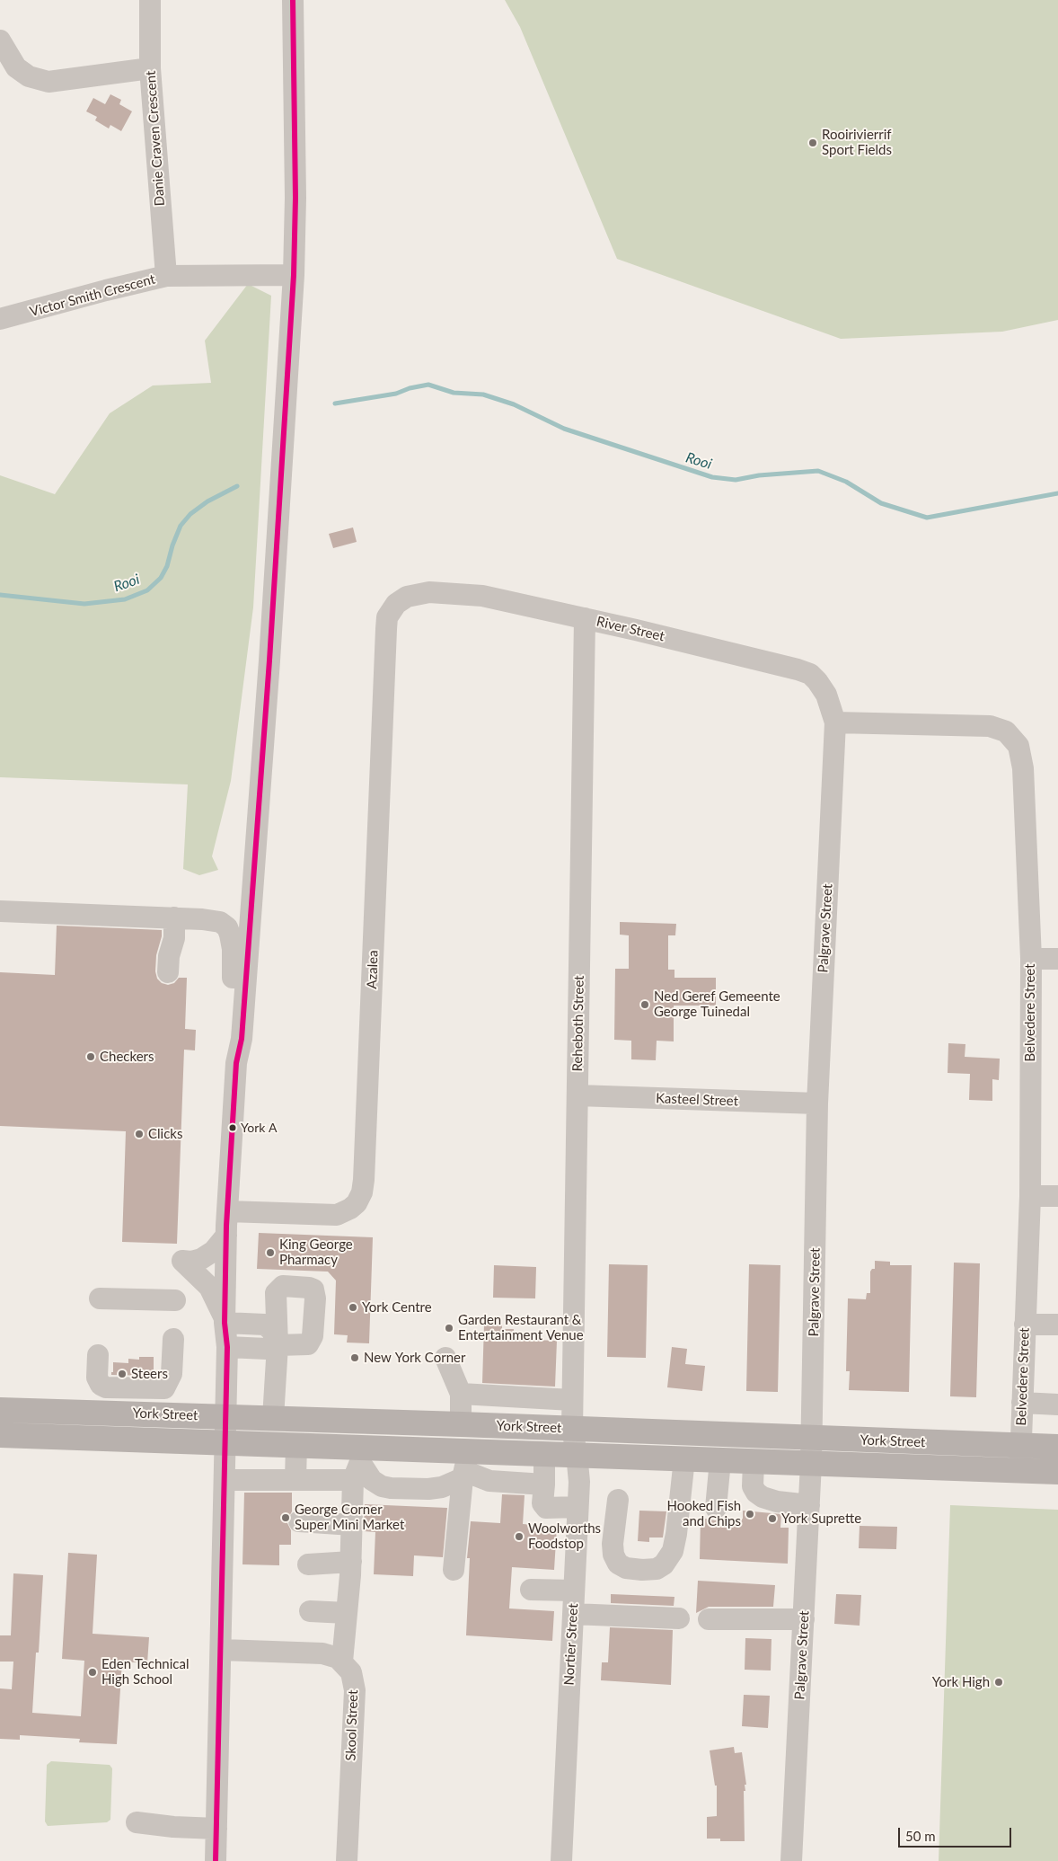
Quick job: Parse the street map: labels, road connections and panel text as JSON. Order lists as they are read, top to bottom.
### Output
{
  "streets": {
    "main road": ["York Street"],
    "street": [
      "Danie Craven Crescent",
      "Victor Smith Crescent",
      "River Street",
      "Palgrave Street",
      "Azalea",
      "Belvedere Street",
      "Reheboth Street",
      "Kasteel Street",
      "Nortier Street",
      "Skool Street"
    ]
  },
  "crossings": [
    ["Danie Craven Crescent", "Victor Smith Crescent"],
    ["River Street", "Palgrave Street"],
    ["River Street", "Azalea"],
    ["River Street", "Belvedere Street"],
    ["River Street", "Reheboth Street"],
    ["Palgrave Street", "Belvedere Street"],
    ["Palgrave Street", "Kasteel Street"],
    ["Palgrave Street", "York Street"],
    ["Belvedere Street", "York Street"],
    ["Reheboth Street", "Kasteel Street"],
    ["Reheboth Street", "York Street"],
    ["Reheboth Street", "Nortier Street"],
    ["York Street", "Nortier Street"]
  ],
  "water": ["Rooi"],
  "places": [
    "Rooirivierrif Sport Fields",
    "Ned Geref Gemeente George Tuinedal",
    "Checkers",
    "York A",
    "Clicks",
    "King George Pharmacy",
    "York Centre",
    "Garden Restaurant & Entertainment Venue",
    "New York Corner",
    "Steers",
    "Hooked Fish and Chips",
    "George Corner Super Mini Market",
    "York Suprette",
    "Woolworths Foodstop",
    "Eden Technical High School",
    "York High"
  ],
  "scale_bar": "50 m"
}
